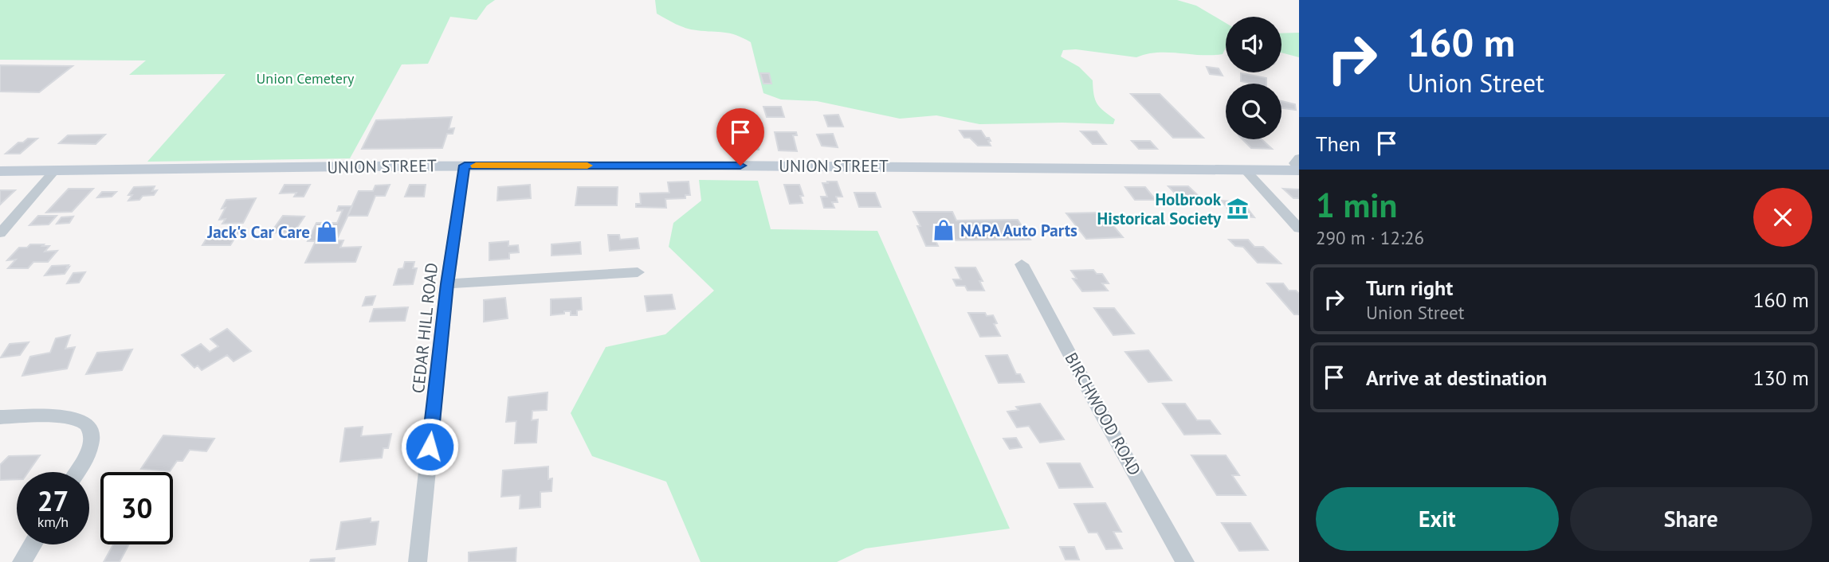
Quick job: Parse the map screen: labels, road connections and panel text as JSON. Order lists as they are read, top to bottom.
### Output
{
  "streets": {
    "main road": ["UNION STREET"],
    "street": ["CEDAR HILL ROAD", "BIRCHWOOD ROAD"]
  },
  "crossings": [
    ["UNION STREET", "CEDAR HILL ROAD"]
  ],
  "parks": ["Union Cemetery"],
  "places": {
    "museum": ["Holbrook Historical Society"],
    "shop": ["NAPA Auto Parts", "Jack's Car Care"]
  },
  "page": {
    "turn": ["160 m", "Union Street"],
    "then": "Then",
    "heading": ["1 min", "290 m · 12:26"],
    "list": [
      {
        "name": "Turn right",
        "note": "Union Street",
        "value": "160 m"
      },
      {
        "name": "Arrive at destination",
        "value": "130 m"
      }
    ],
    "speed": "27 km/h",
    "limit": "30",
    "buttons": ["Exit", "Share"]
  }
}
